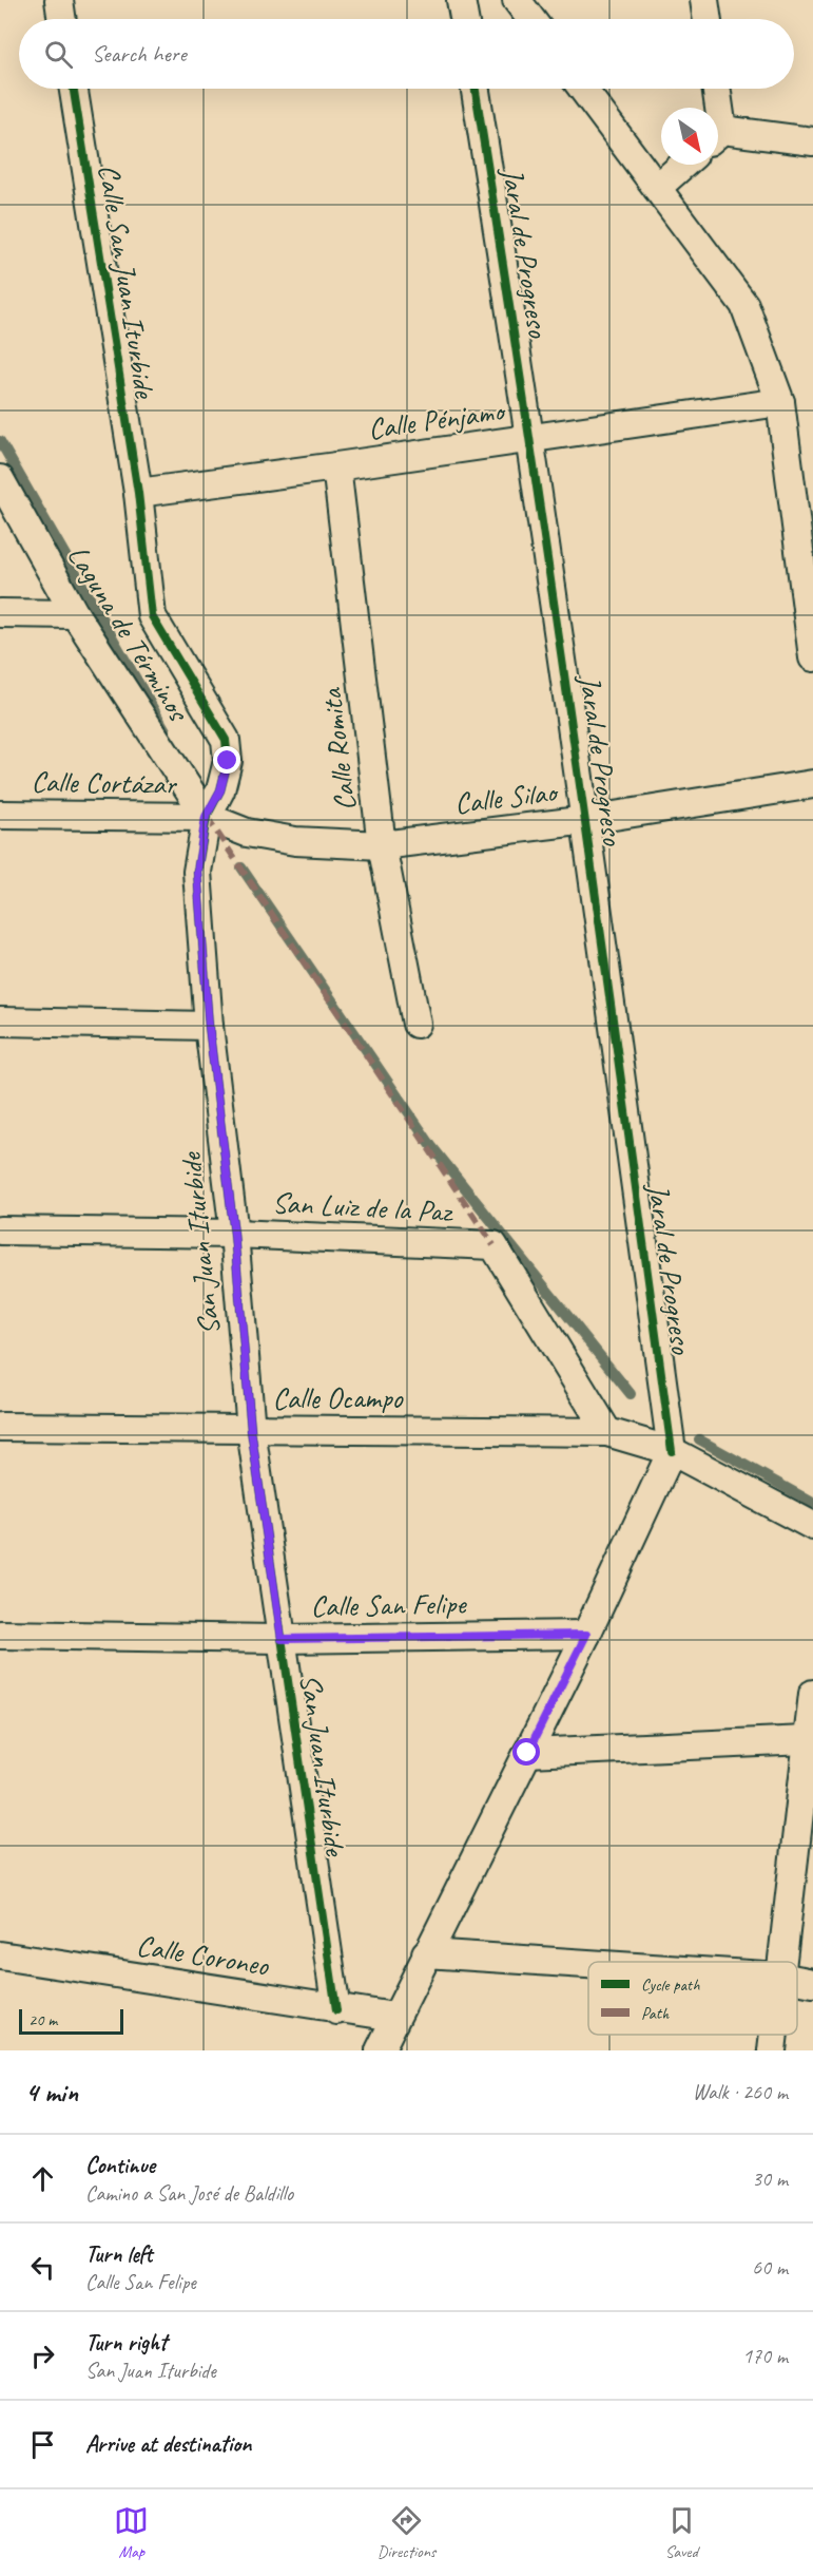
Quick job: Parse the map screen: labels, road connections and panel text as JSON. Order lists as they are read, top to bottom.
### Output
{
  "streets": {
    "street": [
      "Jaral de Progreso",
      "Calle San Juan Iturbide",
      "Calle Pénjamo",
      "Laguna de Términos",
      "Calle Romita",
      "Calle Cortázar",
      "Calle Silao",
      "San Luiz de la Paz",
      "San Juan Iturbide",
      "Calle Ocampo",
      "Calle San Felipe",
      "Calle Coroneo"
    ]
  },
  "crossings": [
    ["Jaral de Progreso", "Calle Pénjamo"],
    ["Jaral de Progreso", "Calle Silao"],
    ["Jaral de Progreso", "Calle Ocampo"],
    ["Calle San Juan Iturbide", "Calle Pénjamo"],
    ["Calle San Juan Iturbide", "San Juan Iturbide"],
    ["Calle Pénjamo", "Calle Romita"],
    ["Calle Pénjamo", "San Juan Iturbide"],
    ["Laguna de Términos", "Calle Cortázar"],
    ["Laguna de Términos", "Calle Silao"],
    ["Laguna de Términos", "San Juan Iturbide"],
    ["Calle Romita", "Calle Silao"],
    ["Calle Cortázar", "Calle Silao"],
    ["Calle Cortázar", "San Juan Iturbide"],
    ["Calle Silao", "San Juan Iturbide"],
    ["San Luiz de la Paz", "San Juan Iturbide"],
    ["San Luiz de la Paz", "Calle Ocampo"],
    ["San Juan Iturbide", "Calle Ocampo"],
    ["San Juan Iturbide", "Calle San Felipe"],
    ["San Juan Iturbide", "Calle Coroneo"]
  ],
  "legend": ["Cycle path", "Path"],
  "scale_bar": "20 m",
  "north": "bottom right",
  "page": {
    "search": "Search here",
    "scale": "20 m",
    "heading": ["4 min", "Walk · 260 m"],
    "list": [
      ["Continue", "Camino a San José de Baldillo", "30 m"],
      ["Turn left", "Calle San Felipe", "60 m"],
      ["Turn right", "San Juan Iturbide", "170 m"],
      "Arrive at destination"
    ],
    "nav": ["Map", "Directions", "Saved"]
  }
}
